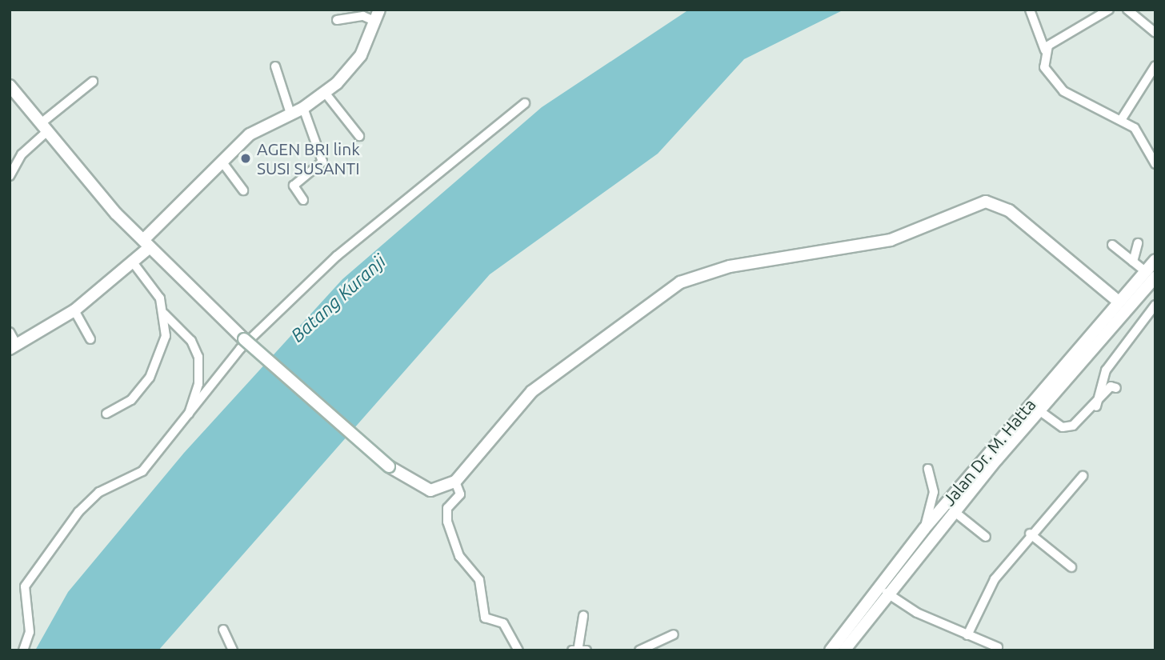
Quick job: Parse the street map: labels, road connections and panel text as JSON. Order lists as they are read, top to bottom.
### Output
{
  "streets": {
    "street": ["Jalan Dr. M. Hatta"]
  },
  "water": ["Batang Kuranji"],
  "places": ["AGEN BRI link SUSI SUSANTI"]
}
